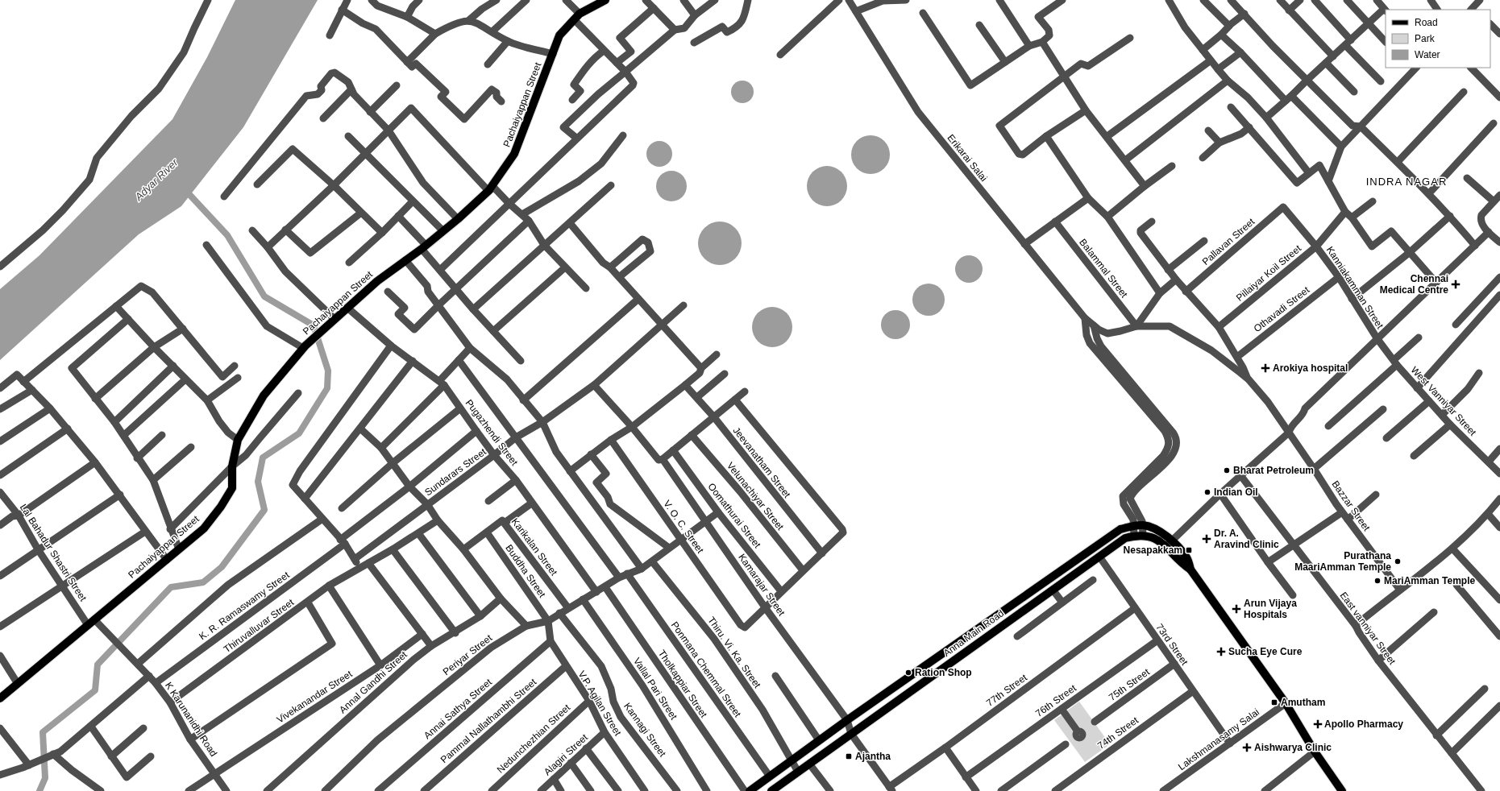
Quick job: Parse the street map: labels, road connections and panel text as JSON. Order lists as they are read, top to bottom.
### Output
{
  "streets": {
    "main road": ["Pachaiyappan Street", "Anna Main Road"],
    "street": [
      "Erikarai Salai",
      "Pallavan Street",
      "Balammal Street",
      "Pillaiyar Koil Street",
      "Kanniakamman Street",
      "Othavadi Street",
      "West Vanniyar Street",
      "Pugazhendi Street",
      "Jeevanatham Street",
      "Sundarars Street",
      "Velunachiyar Street",
      "Bazzar Street",
      "Oomathurai Street",
      "V. O. C. Street",
      "Karikalan Street",
      "Lal Bahadur Shastri Street",
      "Buddha Street",
      "Kamarajar Street",
      "K. R. Ramaswamy Street",
      "Thiruvalluvar Street",
      "East vanniyar Street",
      "73rd Street",
      "Thiru. Vi. Ka. Street",
      "Periyar Street",
      "Ponmana Chemmal Street",
      "Annal Gandhi Street",
      "Tholkappiar Street",
      "75th Street",
      "Vallal Pari Street",
      "77th Street",
      "Vivekanandar Street",
      "76th Street",
      "V.P. Agilan Street",
      "Annai Sathya Street",
      "K Karunanidhi Road",
      "Pammal Nallathambhi Street",
      "Kannagi Street",
      "74th Street",
      "Nedunchezhian Street",
      "Lakshmanasamy Salai",
      "Alagiri Street"
    ]
  },
  "crossings": [
    ["Pachaiyappan Street", "Pugazhendi Street"],
    ["Pachaiyappan Street", "Lal Bahadur Shastri Street"],
    ["Pachaiyappan Street", "K Karunanidhi Road"],
    ["Pallavan Street", "Kanniakamman Street"],
    ["Pillaiyar Koil Street", "Kanniakamman Street"],
    ["Kanniakamman Street", "Othavadi Street"],
    ["Kanniakamman Street", "West Vanniyar Street"],
    ["Pugazhendi Street", "Sundarars Street"],
    ["Pugazhendi Street", "K. R. Ramaswamy Street"],
    ["Pugazhendi Street", "Periyar Street"],
    ["Oomathurai Street", "Periyar Street"],
    ["V. O. C. Street", "Kamarajar Street"],
    ["V. O. C. Street", "Periyar Street"],
    ["Karikalan Street", "Buddha Street"],
    ["Karikalan Street", "Periyar Street"],
    ["Lal Bahadur Shastri Street", "K Karunanidhi Road"],
    ["Buddha Street", "Periyar Street"],
    ["Buddha Street", "V.P. Agilan Street"],
    ["Kamarajar Street", "Anna Main Road"],
    ["Kamarajar Street", "Periyar Street"],
    ["Kamarajar Street", "77th Street"],
    ["K. R. Ramaswamy Street", "K Karunanidhi Road"],
    ["Thiruvalluvar Street", "K Karunanidhi Road"],
    ["Anna Main Road", "73rd Street"],
    ["Anna Main Road", "Thiru. Vi. Ka. Street"],
    ["Anna Main Road", "Ponmana Chemmal Street"],
    ["73rd Street", "75th Street"],
    ["73rd Street", "77th Street"],
    ["73rd Street", "76th Street"],
    ["73rd Street", "74th Street"],
    ["73rd Street", "Lakshmanasamy Salai"],
    ["Thiru. Vi. Ka. Street", "Periyar Street"],
    ["Periyar Street", "Ponmana Chemmal Street"],
    ["Periyar Street", "Tholkappiar Street"],
    ["Periyar Street", "Vallal Pari Street"],
    ["Periyar Street", "V.P. Agilan Street"],
    ["Periyar Street", "Kannagi Street"],
    ["Vivekanandar Street", "K Karunanidhi Road"],
    ["V.P. Agilan Street", "Annai Sathya Street"],
    ["V.P. Agilan Street", "Pammal Nallathambhi Street"],
    ["V.P. Agilan Street", "Nedunchezhian Street"],
    ["V.P. Agilan Street", "Alagiri Street"]
  ],
  "districts": ["INDRA NAGAR"],
  "water": ["Adyar River"],
  "places": {
    "health": [
      "Chennai Medical Centre",
      "Arokiya hospital",
      "Dr. A. Aravind Clinic",
      "Arun Vijaya Hospitals",
      "Sucha Eye Cure",
      "Apollo Pharmacy",
      "Aishwarya Clinic"
    ],
    "other": [
      "Bharat Petroleum",
      "Indian Oil",
      "Purathana MaariAmman Temple",
      "MariAmman Temple",
      "Ration Shop"
    ],
    "transit": ["Nesapakkam", "Amutham", "Ajantha"]
  },
  "legend": ["Road", "Park", "Water"]
}
